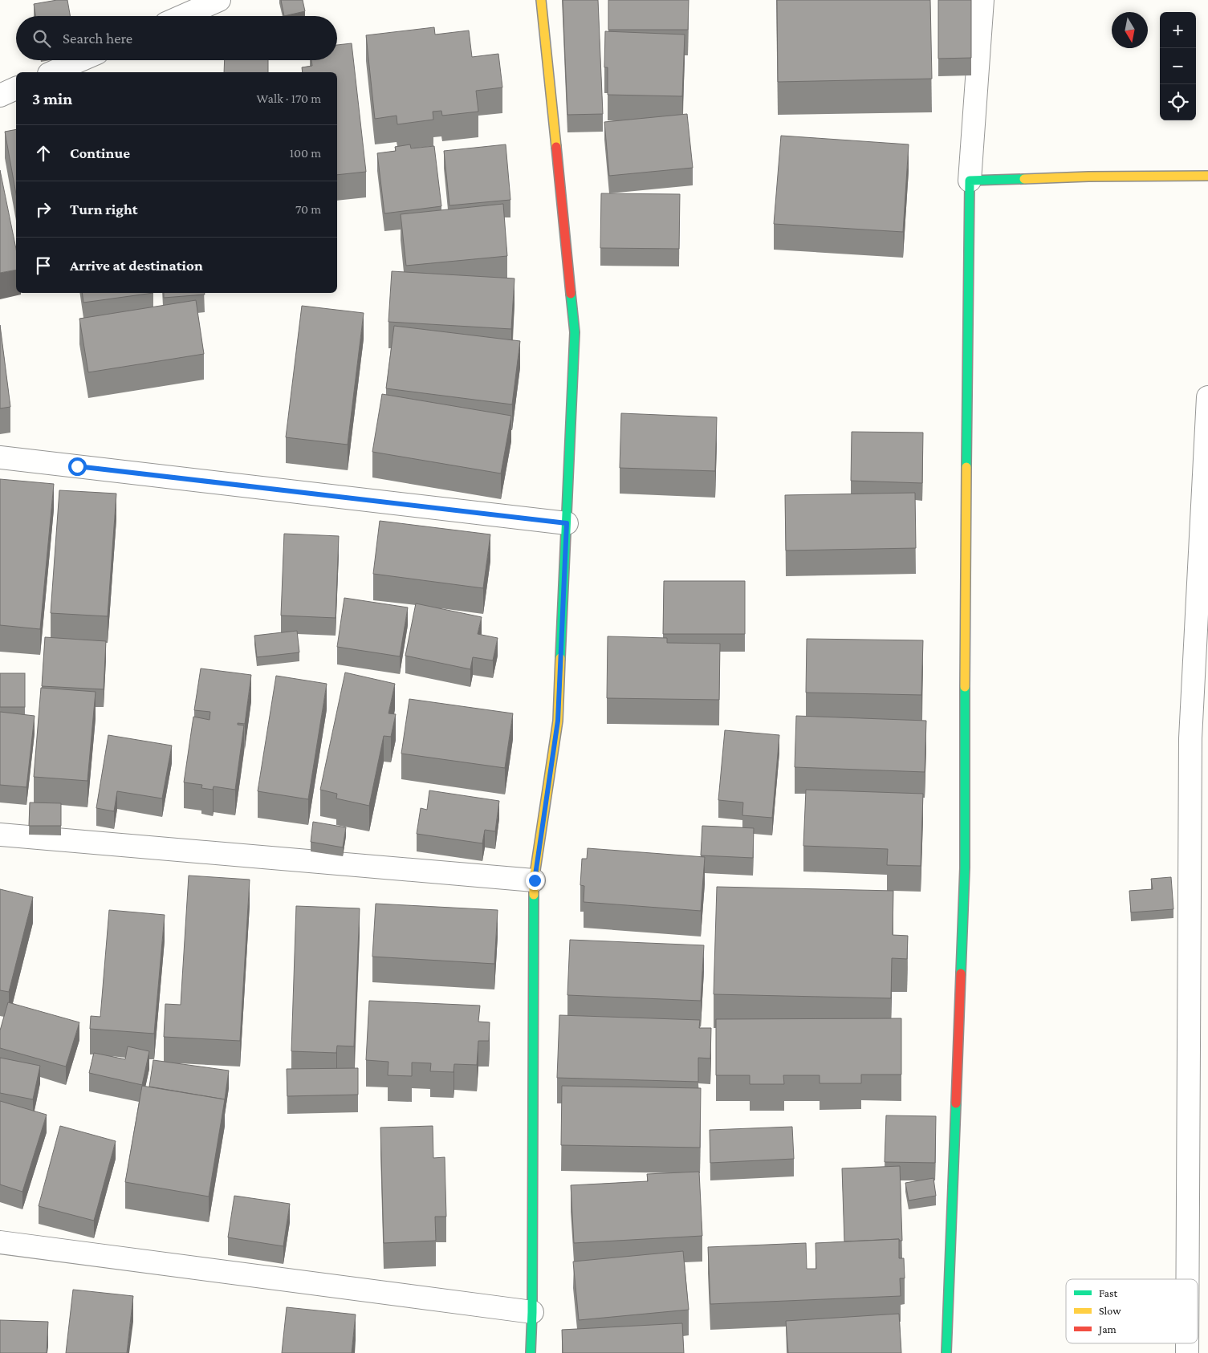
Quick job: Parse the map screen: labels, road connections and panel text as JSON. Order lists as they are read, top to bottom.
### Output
{
  "legend": ["Fast", "Slow", "Jam"],
  "north": "bottom",
  "page": {
    "map_buttons": ["+", "−"],
    "search": "Search here",
    "heading": ["3 min", "Walk · 170 m"],
    "list": [
      ["Continue", "100 m"],
      ["Turn right", "70 m"],
      "Arrive at destination"
    ]
  }
}
